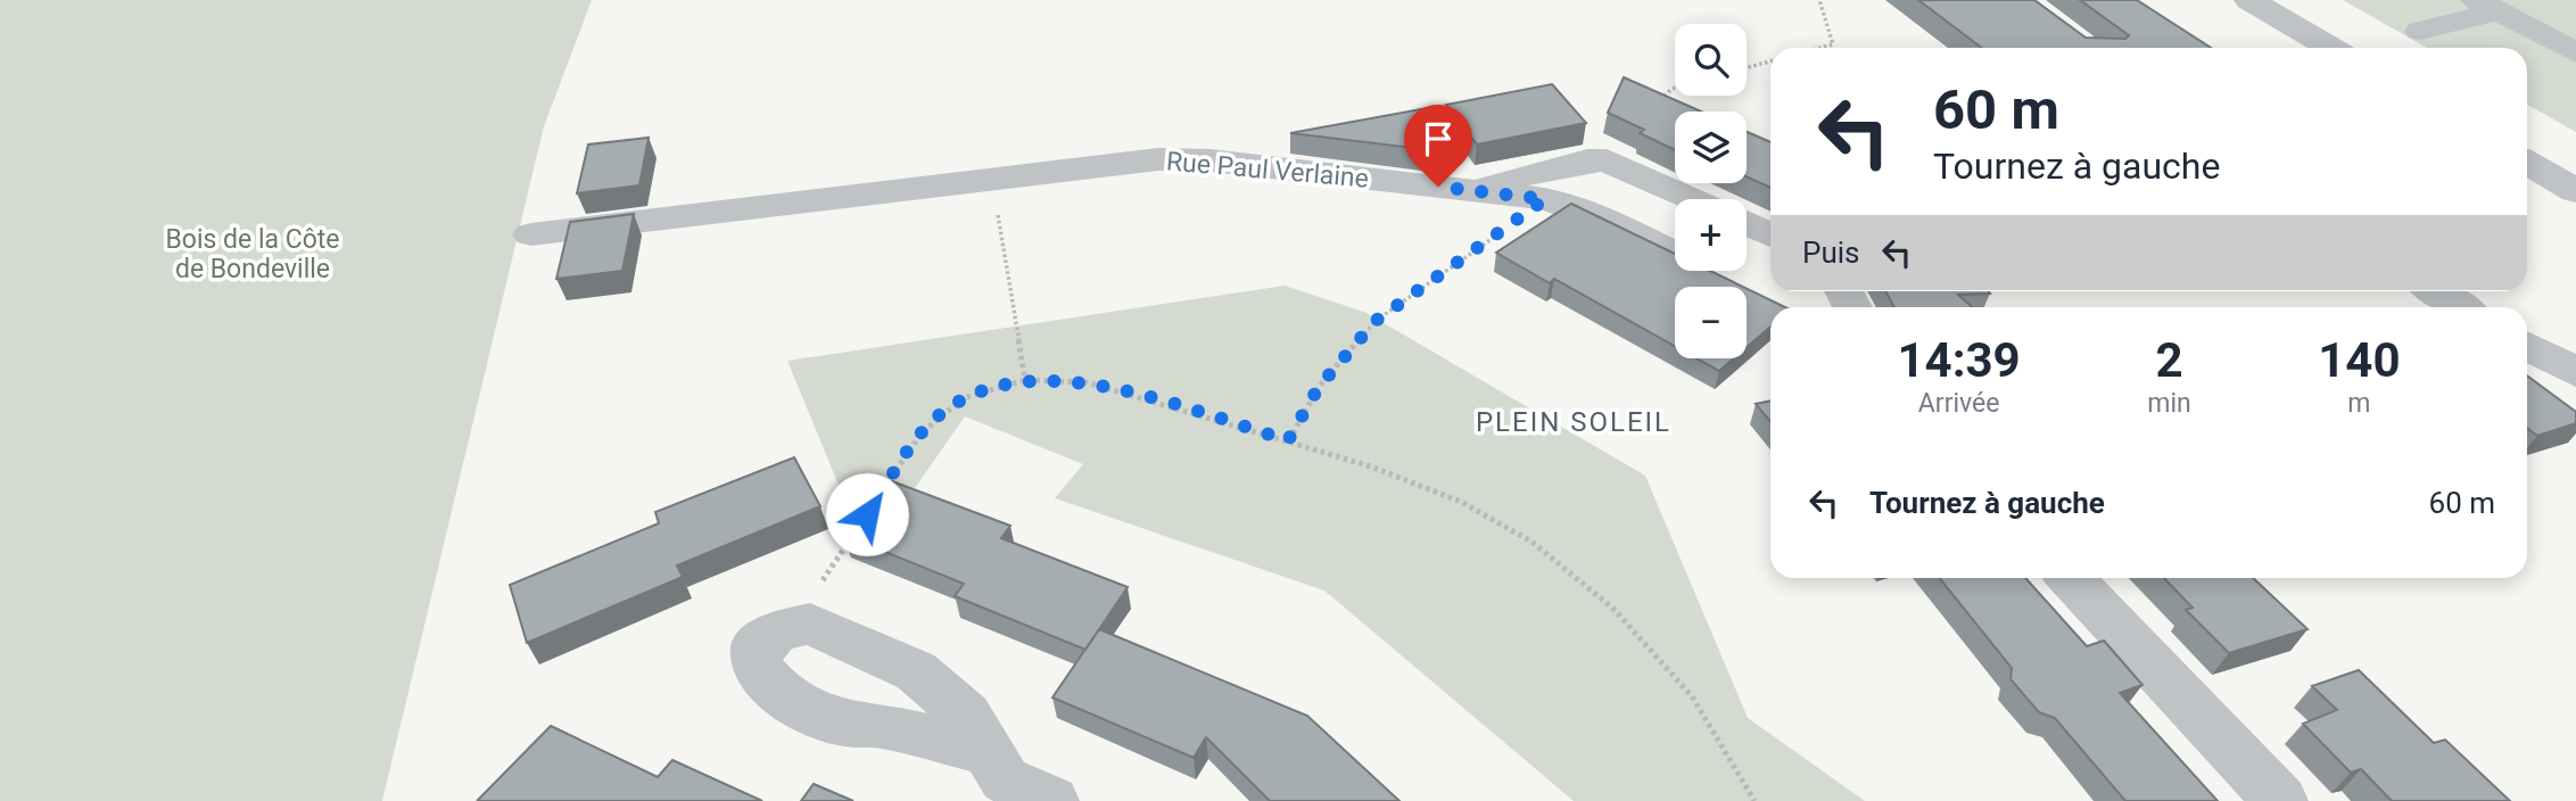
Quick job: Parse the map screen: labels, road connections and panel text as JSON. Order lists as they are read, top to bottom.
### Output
{
  "streets": {
    "street": ["Rue Paul Verlaine"]
  },
  "districts": ["PLEIN SOLEIL"],
  "parks": ["Bois de la Côte de Bondeville"],
  "page": {
    "map_buttons": ["+", "−"],
    "turn": ["60 m", "Tournez à gauche"],
    "then": "Puis",
    "eta": [
      "14:39",
      "Arrivée",
      "2",
      "min",
      "140",
      "m"
    ],
    "list": [
      {
        "name": "Tournez à gauche",
        "value": "60 m"
      }
    ]
  }
}
